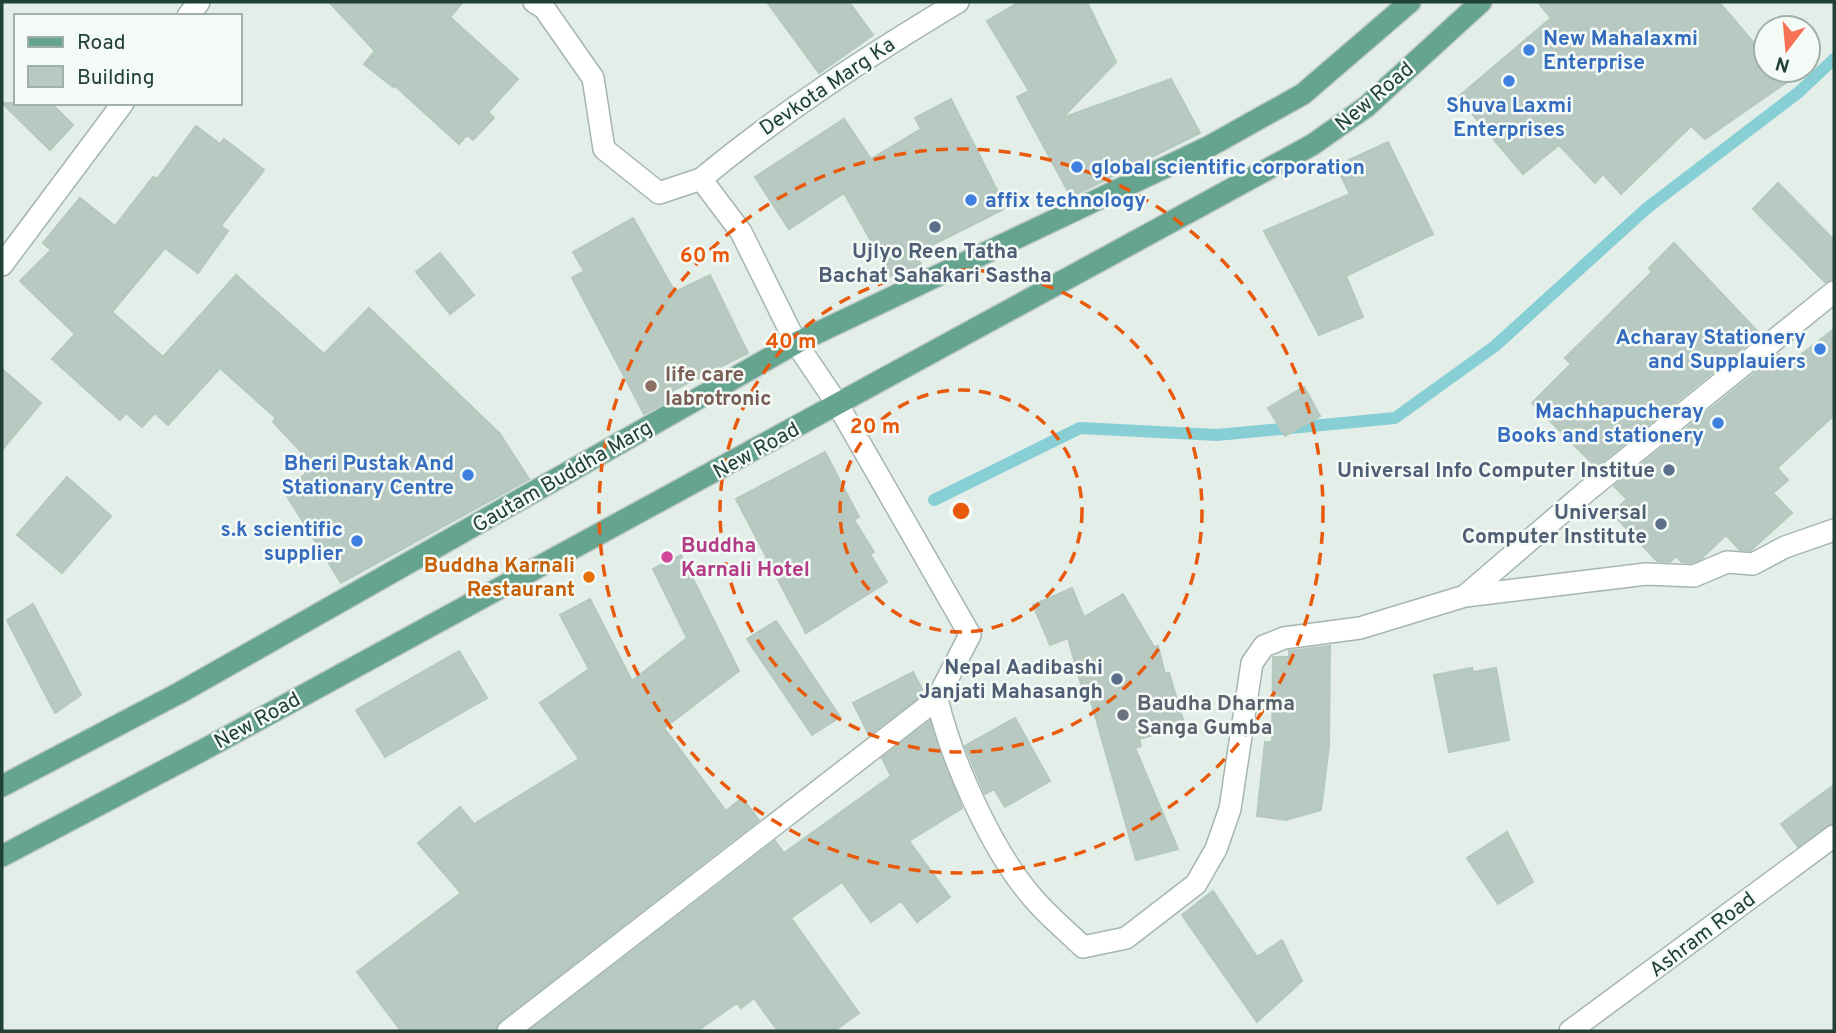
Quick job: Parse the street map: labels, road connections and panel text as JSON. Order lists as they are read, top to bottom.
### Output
{
  "streets": {
    "main road": ["New Road", "Gautam Buddha Marg"],
    "street": ["Devkota Marg Ka", "Ashram Road"]
  },
  "places": [
    "New Mahalaxmi Enterprise",
    "Shuva Laxmi Enterprises",
    "global scientific corporation",
    "affix technology",
    "Ujlyo Reen Tatha Bachat Sahakari Sastha",
    "Acharay Stationery and Supplauiers",
    "life care labrotronic",
    "Machhapucheray Books and stationery",
    "Universal Info Computer Institue",
    "Bheri Pustak And Stationary Centre",
    "Universal Computer Institute",
    "s.k scientific supplier",
    "Buddha Karnali Hotel",
    "Buddha Karnali Restaurant",
    "Nepal Aadibashi Janjati Mahasangh",
    "Baudha Dharma Sanga Gumba"
  ],
  "legend": ["Road", "Building"],
  "north": "bottom",
  "rings": ["60 m", "40 m", "20 m"]
}
